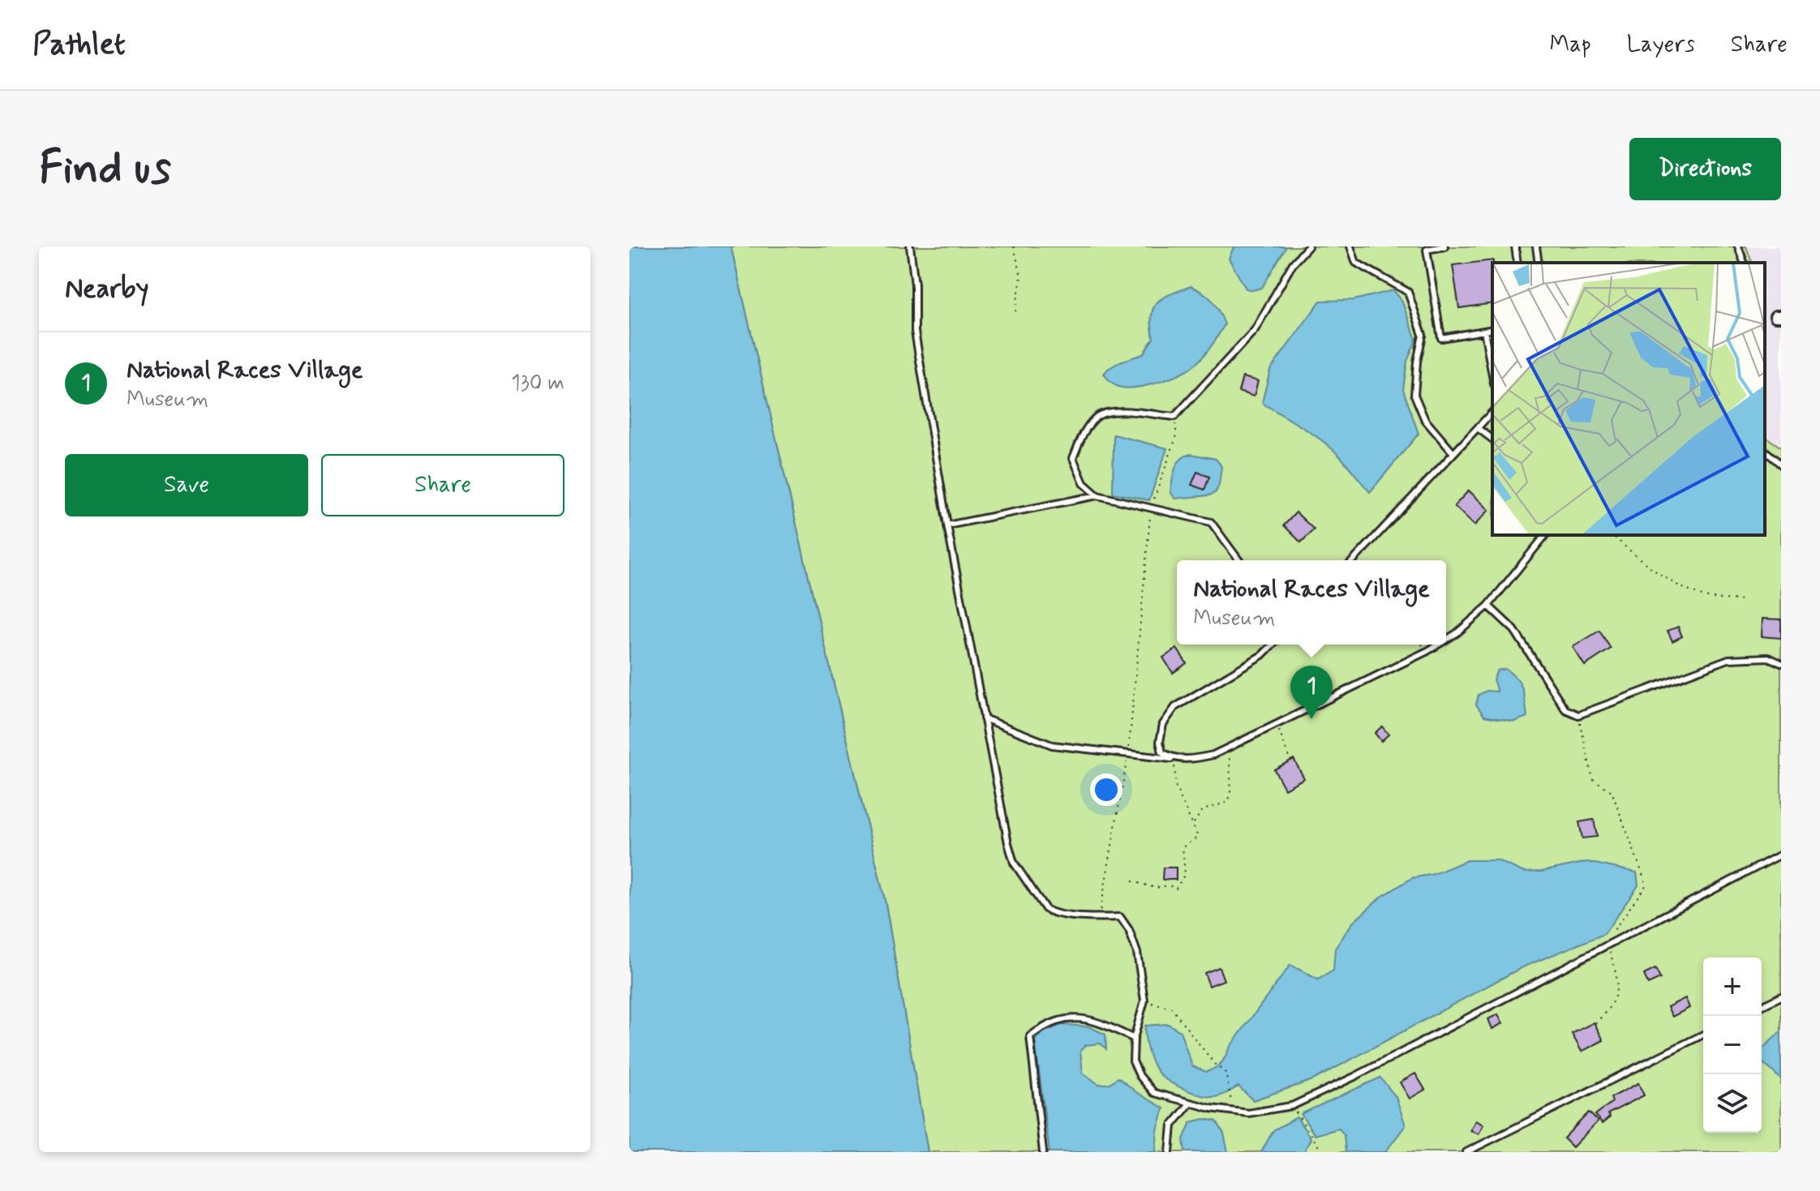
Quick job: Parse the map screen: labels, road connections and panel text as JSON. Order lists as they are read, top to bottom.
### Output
{
  "page": {
    "header": "Pathlet",
    "nav": ["Map", "Layers", "Share"],
    "buttons": [
      "Directions",
      ["Save", "Share"]
    ],
    "title": "Find us",
    "heading": "Nearby",
    "list": [
      {
        "mark": "1",
        "name": "National Races Village",
        "note": "Museum",
        "value": "130 m"
      }
    ],
    "popup": ["National Races Village", "Museum"],
    "pins": "1",
    "map_buttons": ["+", "−"]
  }
}
